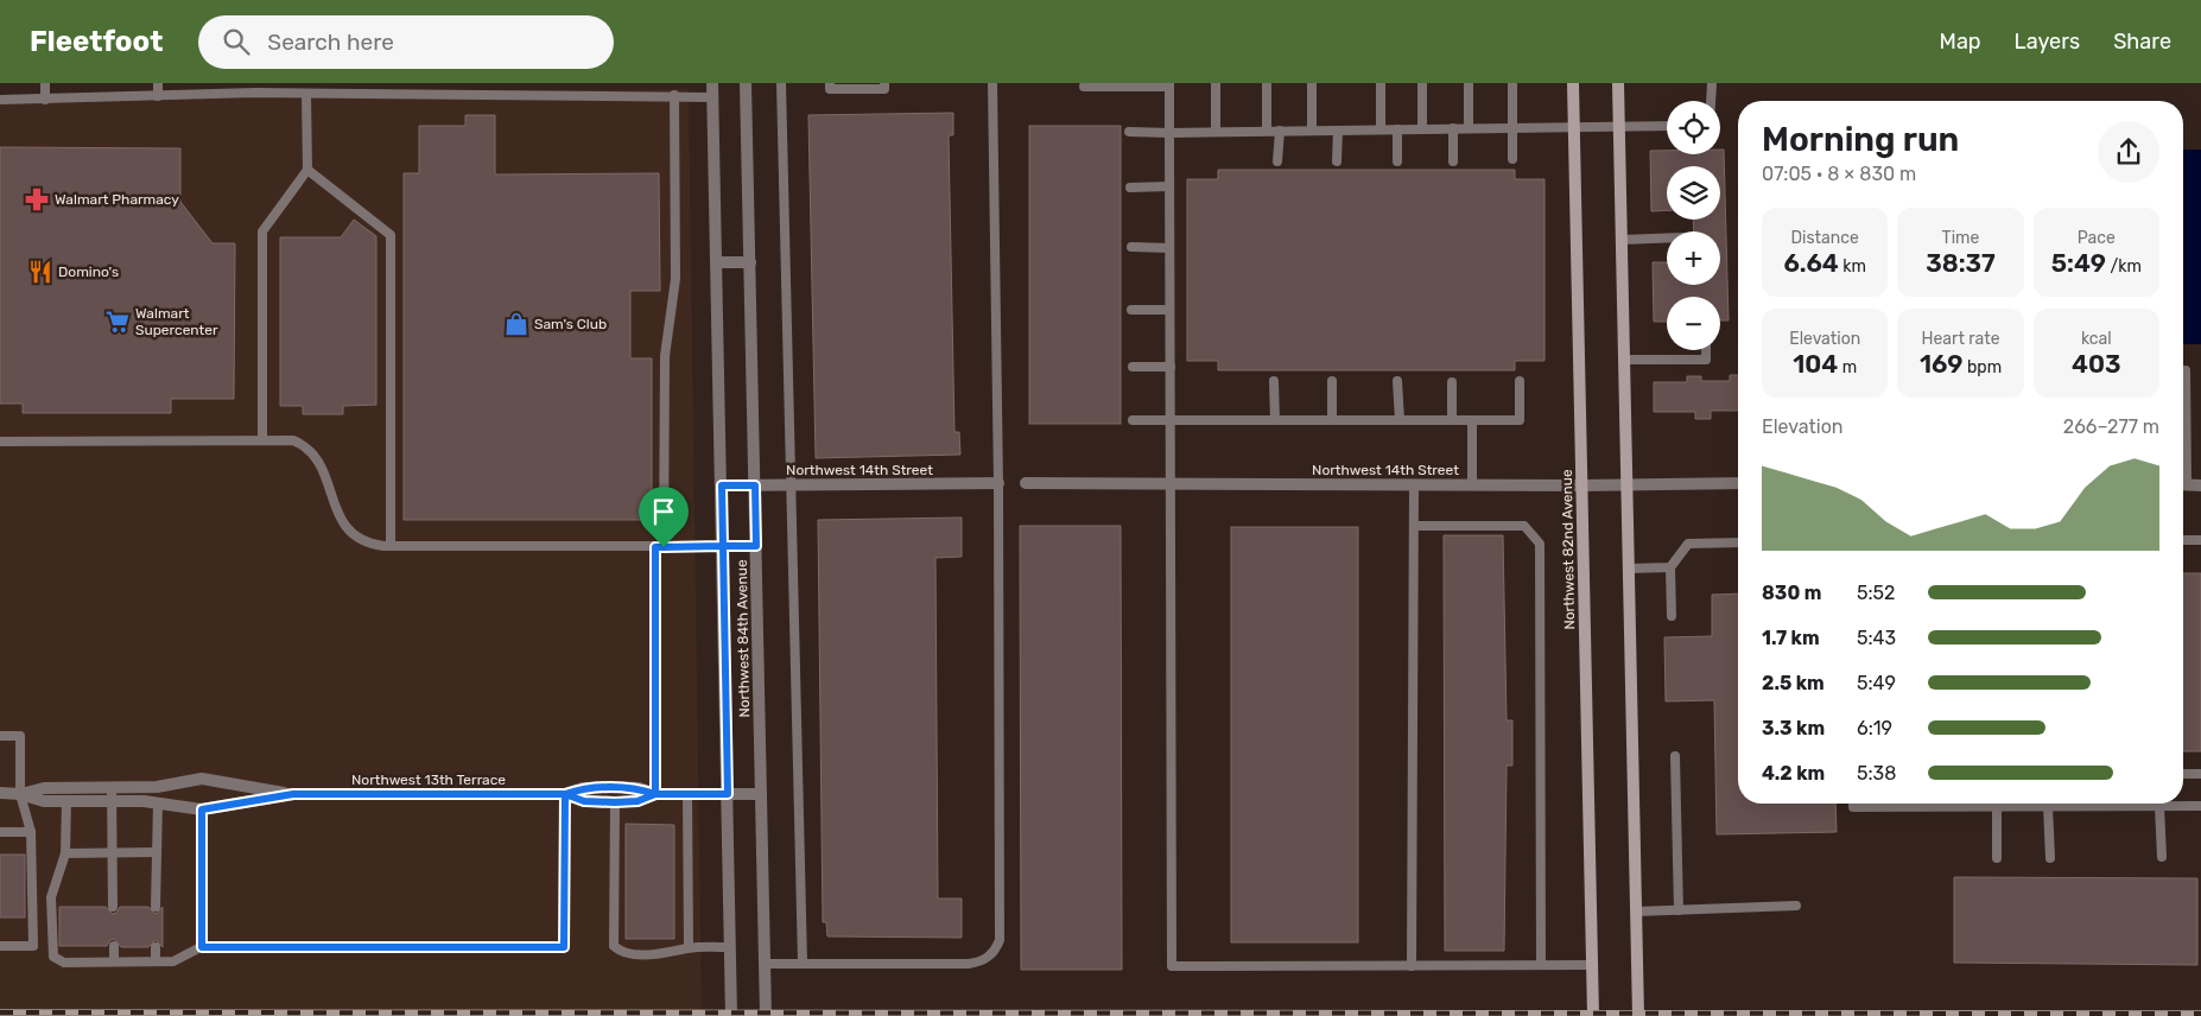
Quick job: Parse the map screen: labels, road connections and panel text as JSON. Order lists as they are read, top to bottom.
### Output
{
  "streets": {
    "street": [
      "Northwest 14th Street",
      "Northwest 82nd Avenue",
      "Northwest 84th Avenue",
      "Northwest 13th Terrace"
    ]
  },
  "crossings": [
    ["Northwest 14th Street", "Northwest 82nd Avenue"],
    ["Northwest 14th Street", "Northwest 84th Avenue"],
    ["Northwest 84th Avenue", "Northwest 13th Terrace"]
  ],
  "places": {
    "pharmacy": ["Walmart Pharmacy"],
    "restaurant": ["Domino's"],
    "supermarket": ["Walmart Supercenter"],
    "shop": ["Sam's Club"]
  },
  "page": {
    "header": "Fleetfoot",
    "search": "Search here",
    "nav": ["Map", "Layers", "Share"],
    "map_buttons": ["+", "−"],
    "heading": ["Morning run", "07:05 · 8 × 830 m"],
    "stats": [
      ["Distance", "6.64 km"],
      ["Time", "38:37"],
      ["Pace", "5:49 /km"],
      ["Elevation", "104 m"],
      ["Heart rate", "169 bpm"],
      ["kcal", "403"]
    ],
    "chart": ["Elevation", "266–277 m"],
    "list": [
      {
        "name": "830 m",
        "note": "5:52"
      },
      {
        "name": "1.7 km",
        "note": "5:43"
      },
      {
        "name": "2.5 km",
        "note": "5:49"
      },
      {
        "name": "3.3 km",
        "note": "6:19"
      },
      {
        "name": "4.2 km",
        "note": "5:38"
      }
    ]
  }
}
